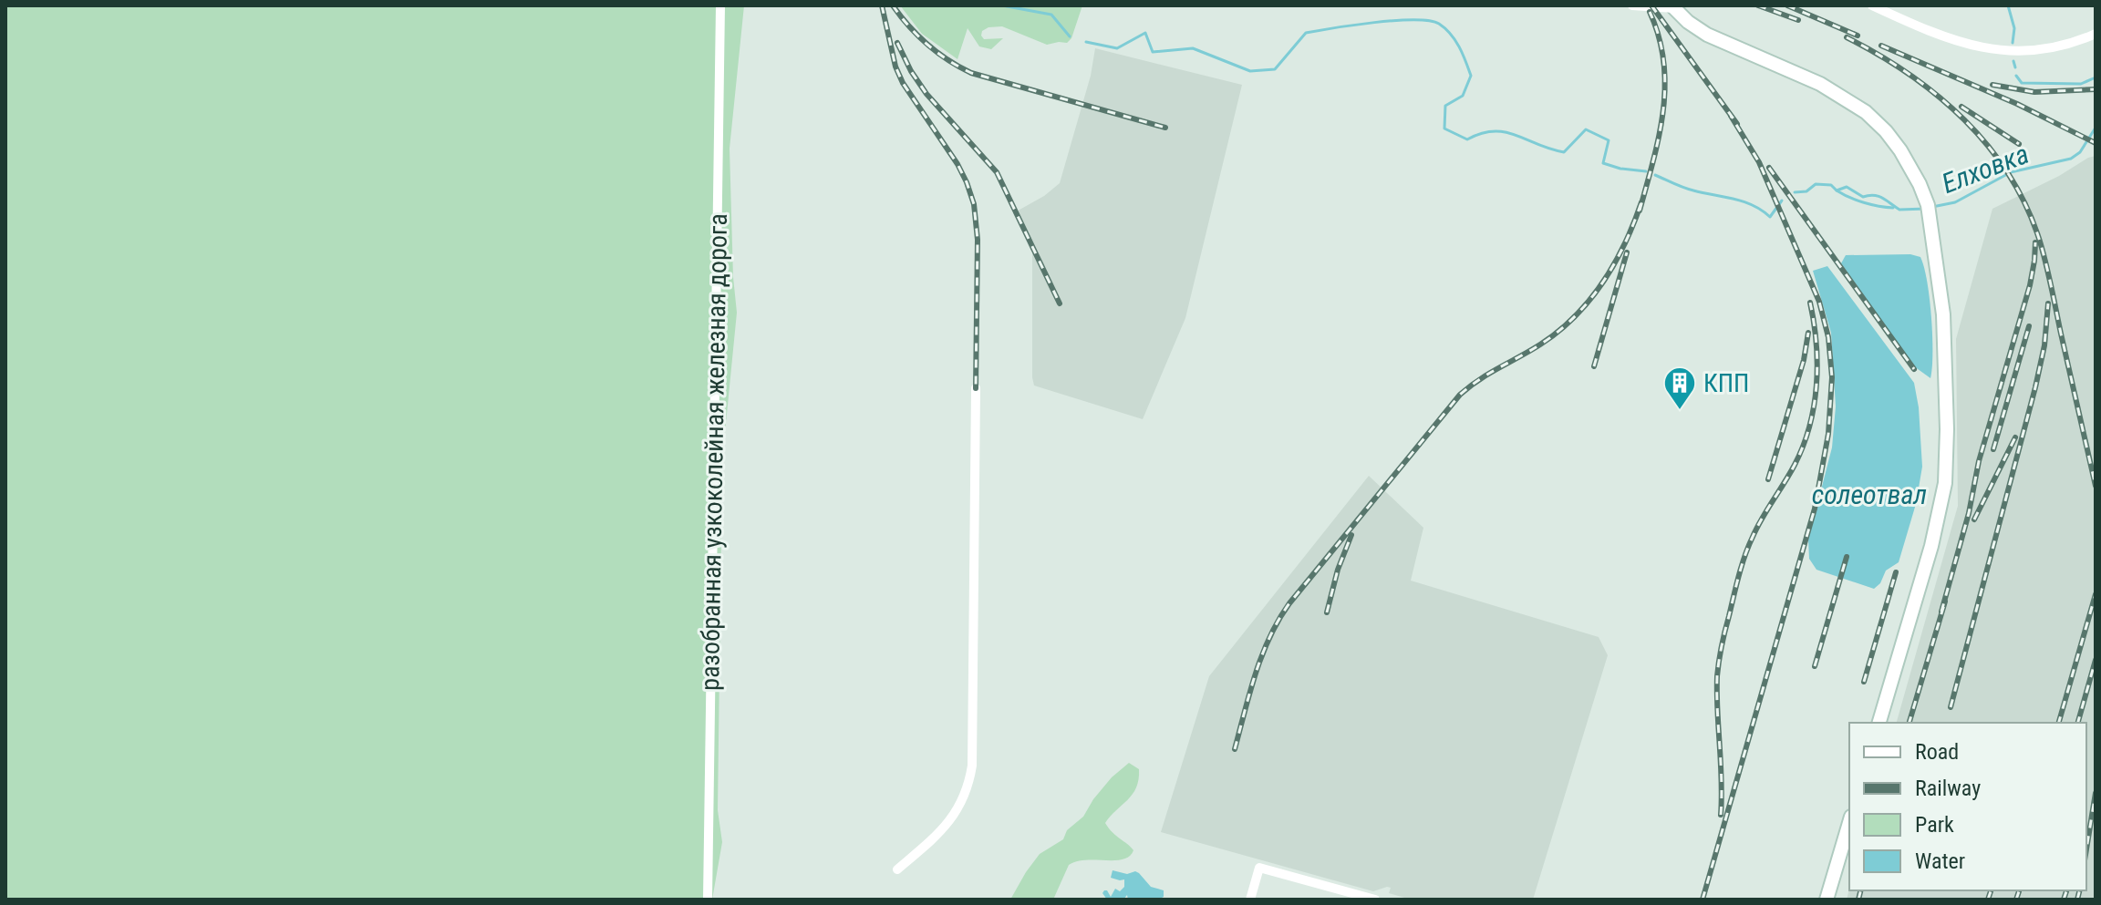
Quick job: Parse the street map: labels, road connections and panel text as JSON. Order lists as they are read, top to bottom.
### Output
{
  "streets": {
    "street": ["разобранная узкоколейная железная дорога"]
  },
  "water": ["Елховка", "солеотвал"],
  "places": {
    "building": ["КПП"]
  },
  "legend": [
    "Road",
    "Railway",
    "Park",
    "Water"
  ]
}
